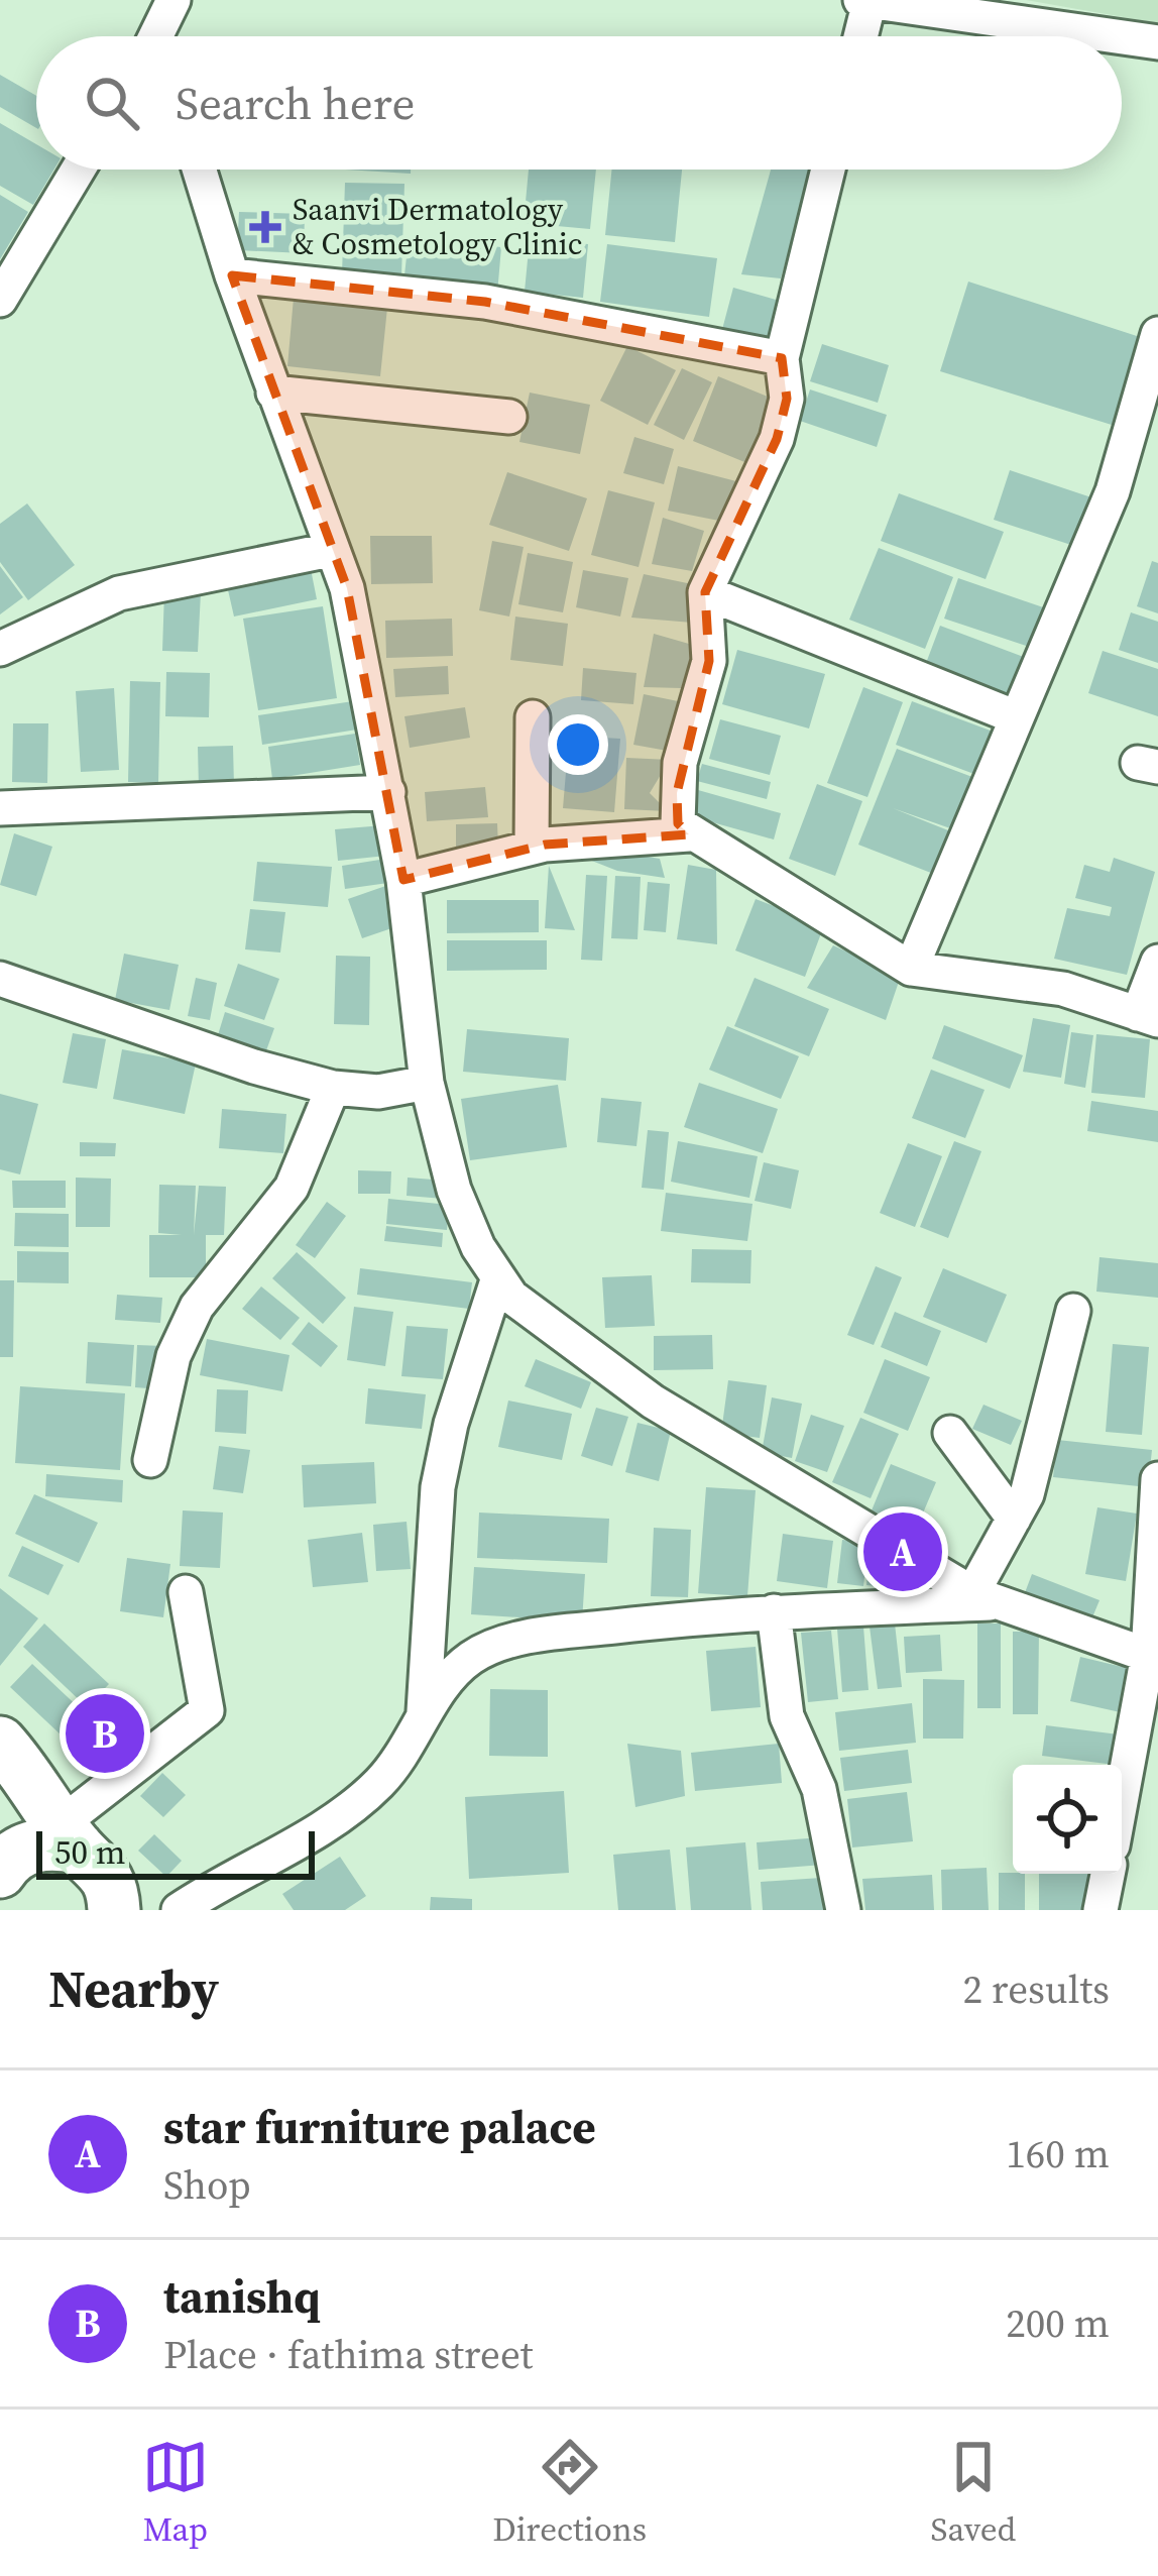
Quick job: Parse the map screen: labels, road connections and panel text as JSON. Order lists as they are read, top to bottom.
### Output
{
  "places": {
    "health": ["Saanvi Dermatology & Cosmetology Clinic"]
  },
  "scale_bar": "50 m",
  "page": {
    "search": "Search here",
    "pins": ["A", "B"],
    "scale": "50 m",
    "heading": ["Nearby", "2 results"],
    "list": [
      {
        "mark": "A",
        "name": "star furniture palace",
        "note": "Shop",
        "value": "160 m"
      },
      {
        "mark": "B",
        "name": "tanishq",
        "note": "Place · fathima street",
        "value": "200 m"
      }
    ],
    "nav": ["Map", "Directions", "Saved"]
  }
}
